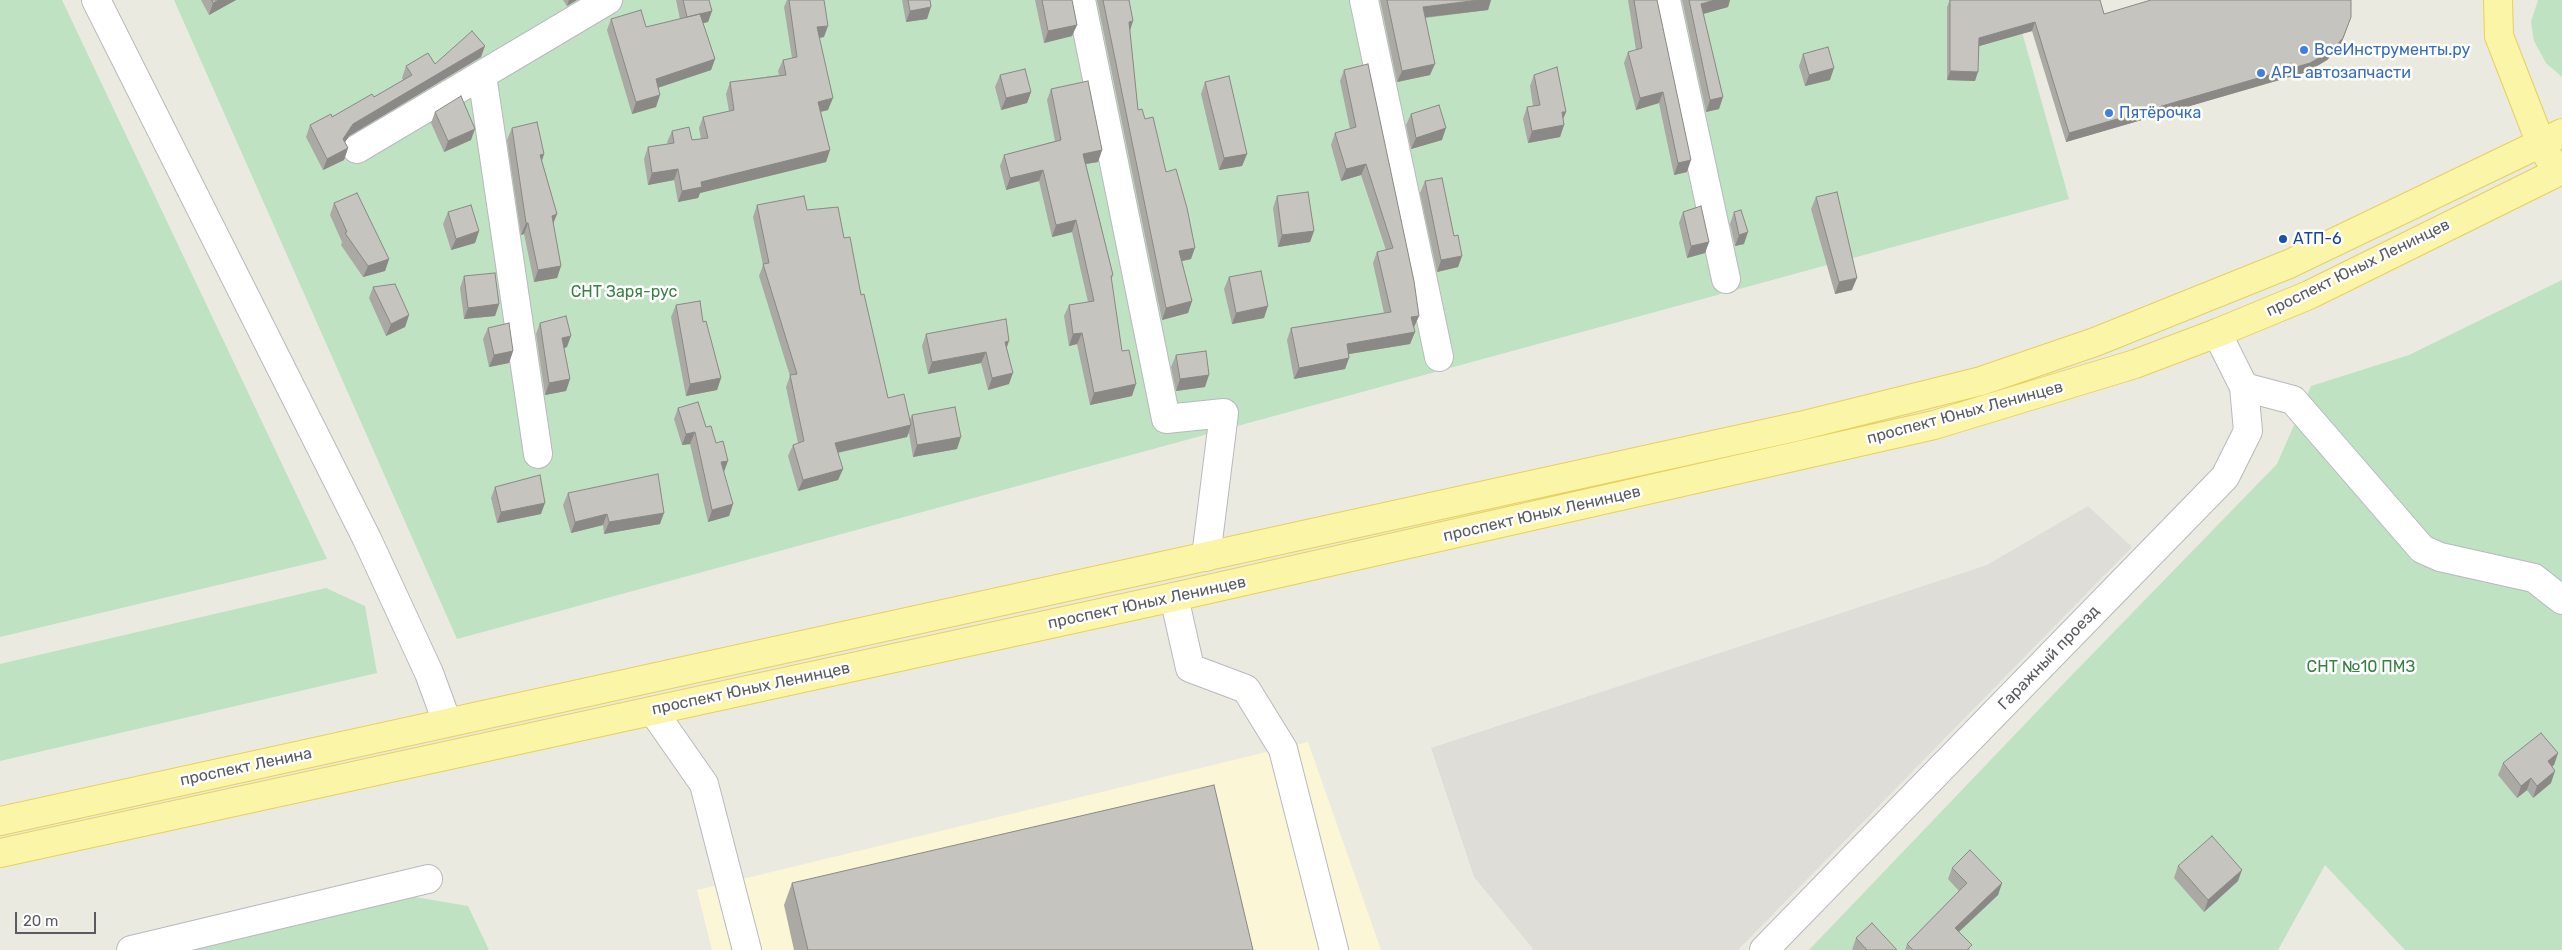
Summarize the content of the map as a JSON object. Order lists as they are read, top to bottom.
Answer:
{
  "streets": {
    "main road": ["проспект Юных Ленинцев", "проспект Ленина"],
    "street": ["Гаражный проезд"]
  },
  "crossings": [
    ["проспект Юных Ленинцев", "Гаражный проезд"],
    ["проспект Юных Ленинцев", "проспект Ленина"]
  ],
  "parks": ["СНТ Заря-рус", "СНТ №10 ПМЗ"],
  "places": [
    "ВсеИнструменты.ру",
    "APL автозапчасти",
    "Пятёрочка",
    "АТП-6"
  ],
  "scale_bar": "20 m"
}
